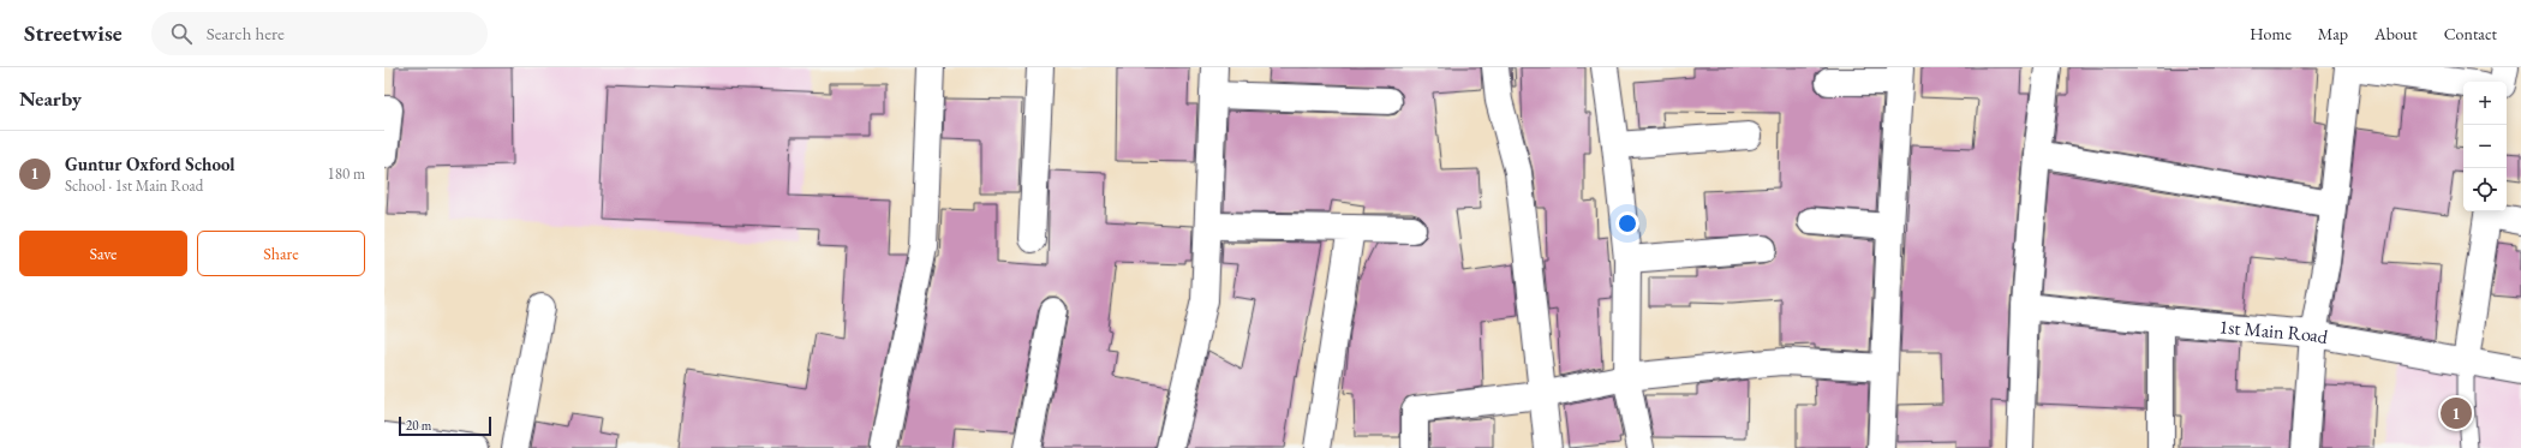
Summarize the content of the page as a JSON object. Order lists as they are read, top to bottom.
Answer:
{
  "streets": {
    "street": ["1st Main Road"]
  },
  "scale_bar": "20 m",
  "page": {
    "header": "Streetwise",
    "search": "Search here",
    "nav": [
      "Home",
      "Map",
      "About",
      "Contact"
    ],
    "heading": "Nearby",
    "map_buttons": ["+", "−"],
    "list": [
      {
        "mark": "1",
        "name": "Guntur Oxford School",
        "note": "School · 1st Main Road",
        "value": "180 m"
      }
    ],
    "buttons": ["Save", "Share"],
    "pins": "1",
    "scale": "20 m"
  }
}
